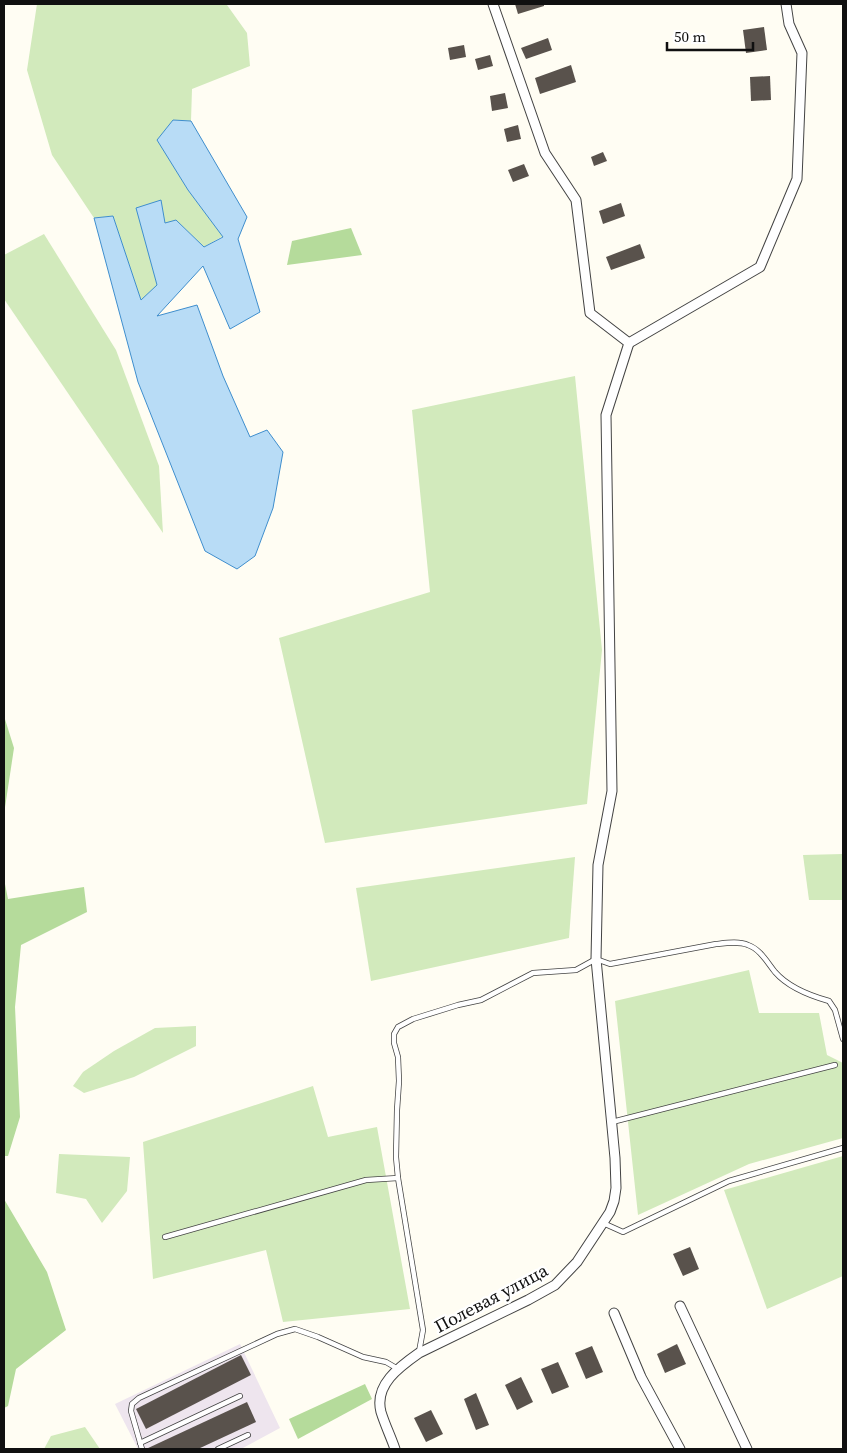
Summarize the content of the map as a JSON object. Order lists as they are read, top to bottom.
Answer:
{
  "streets": {
    "street": ["Полевая улица"]
  },
  "scale_bar": "50 m"
}
